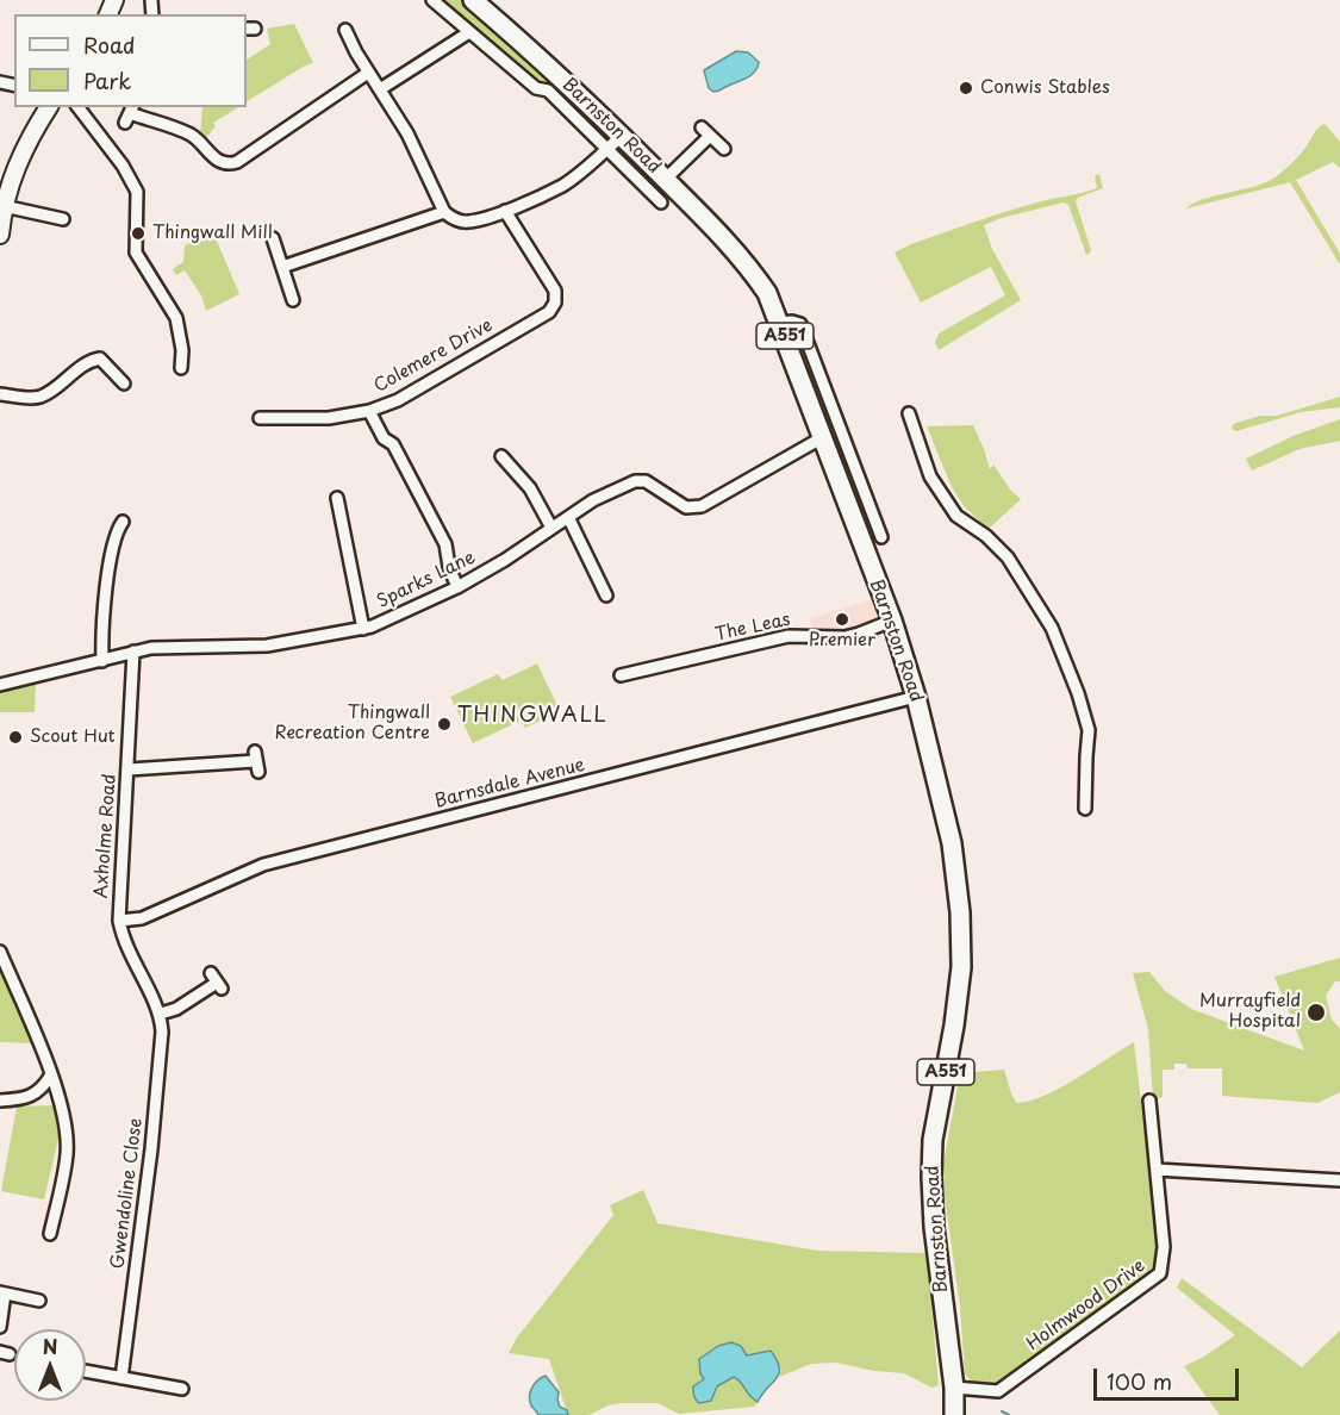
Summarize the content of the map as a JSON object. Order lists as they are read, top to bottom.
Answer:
{
  "streets": {
    "main road": ["Barnston Road", "A551"],
    "street": [
      "Colemere Drive",
      "Sparks Lane",
      "The Leas",
      "Barnsdale Avenue",
      "Axholme Road",
      "Gwendoline Close",
      "Holmwood Drive"
    ]
  },
  "crossings": [
    ["Barnston Road", "Sparks Lane"],
    ["Barnston Road", "The Leas"],
    ["Barnston Road", "Barnsdale Avenue"],
    ["Barnston Road", "Holmwood Drive"],
    ["Colemere Drive", "Sparks Lane"],
    ["Sparks Lane", "Axholme Road"],
    ["Barnsdale Avenue", "Axholme Road"],
    ["Axholme Road", "Gwendoline Close"]
  ],
  "districts": ["THINGWALL"],
  "places": [
    "Conwis Stables",
    "Thingwall Mill",
    "Premier",
    "Thingwall Recreation Centre",
    "Scout Hut",
    "Murrayfield Hospital"
  ],
  "legend": ["Road", "Park"],
  "scale_bar": "100 m",
  "north": "top"
}
